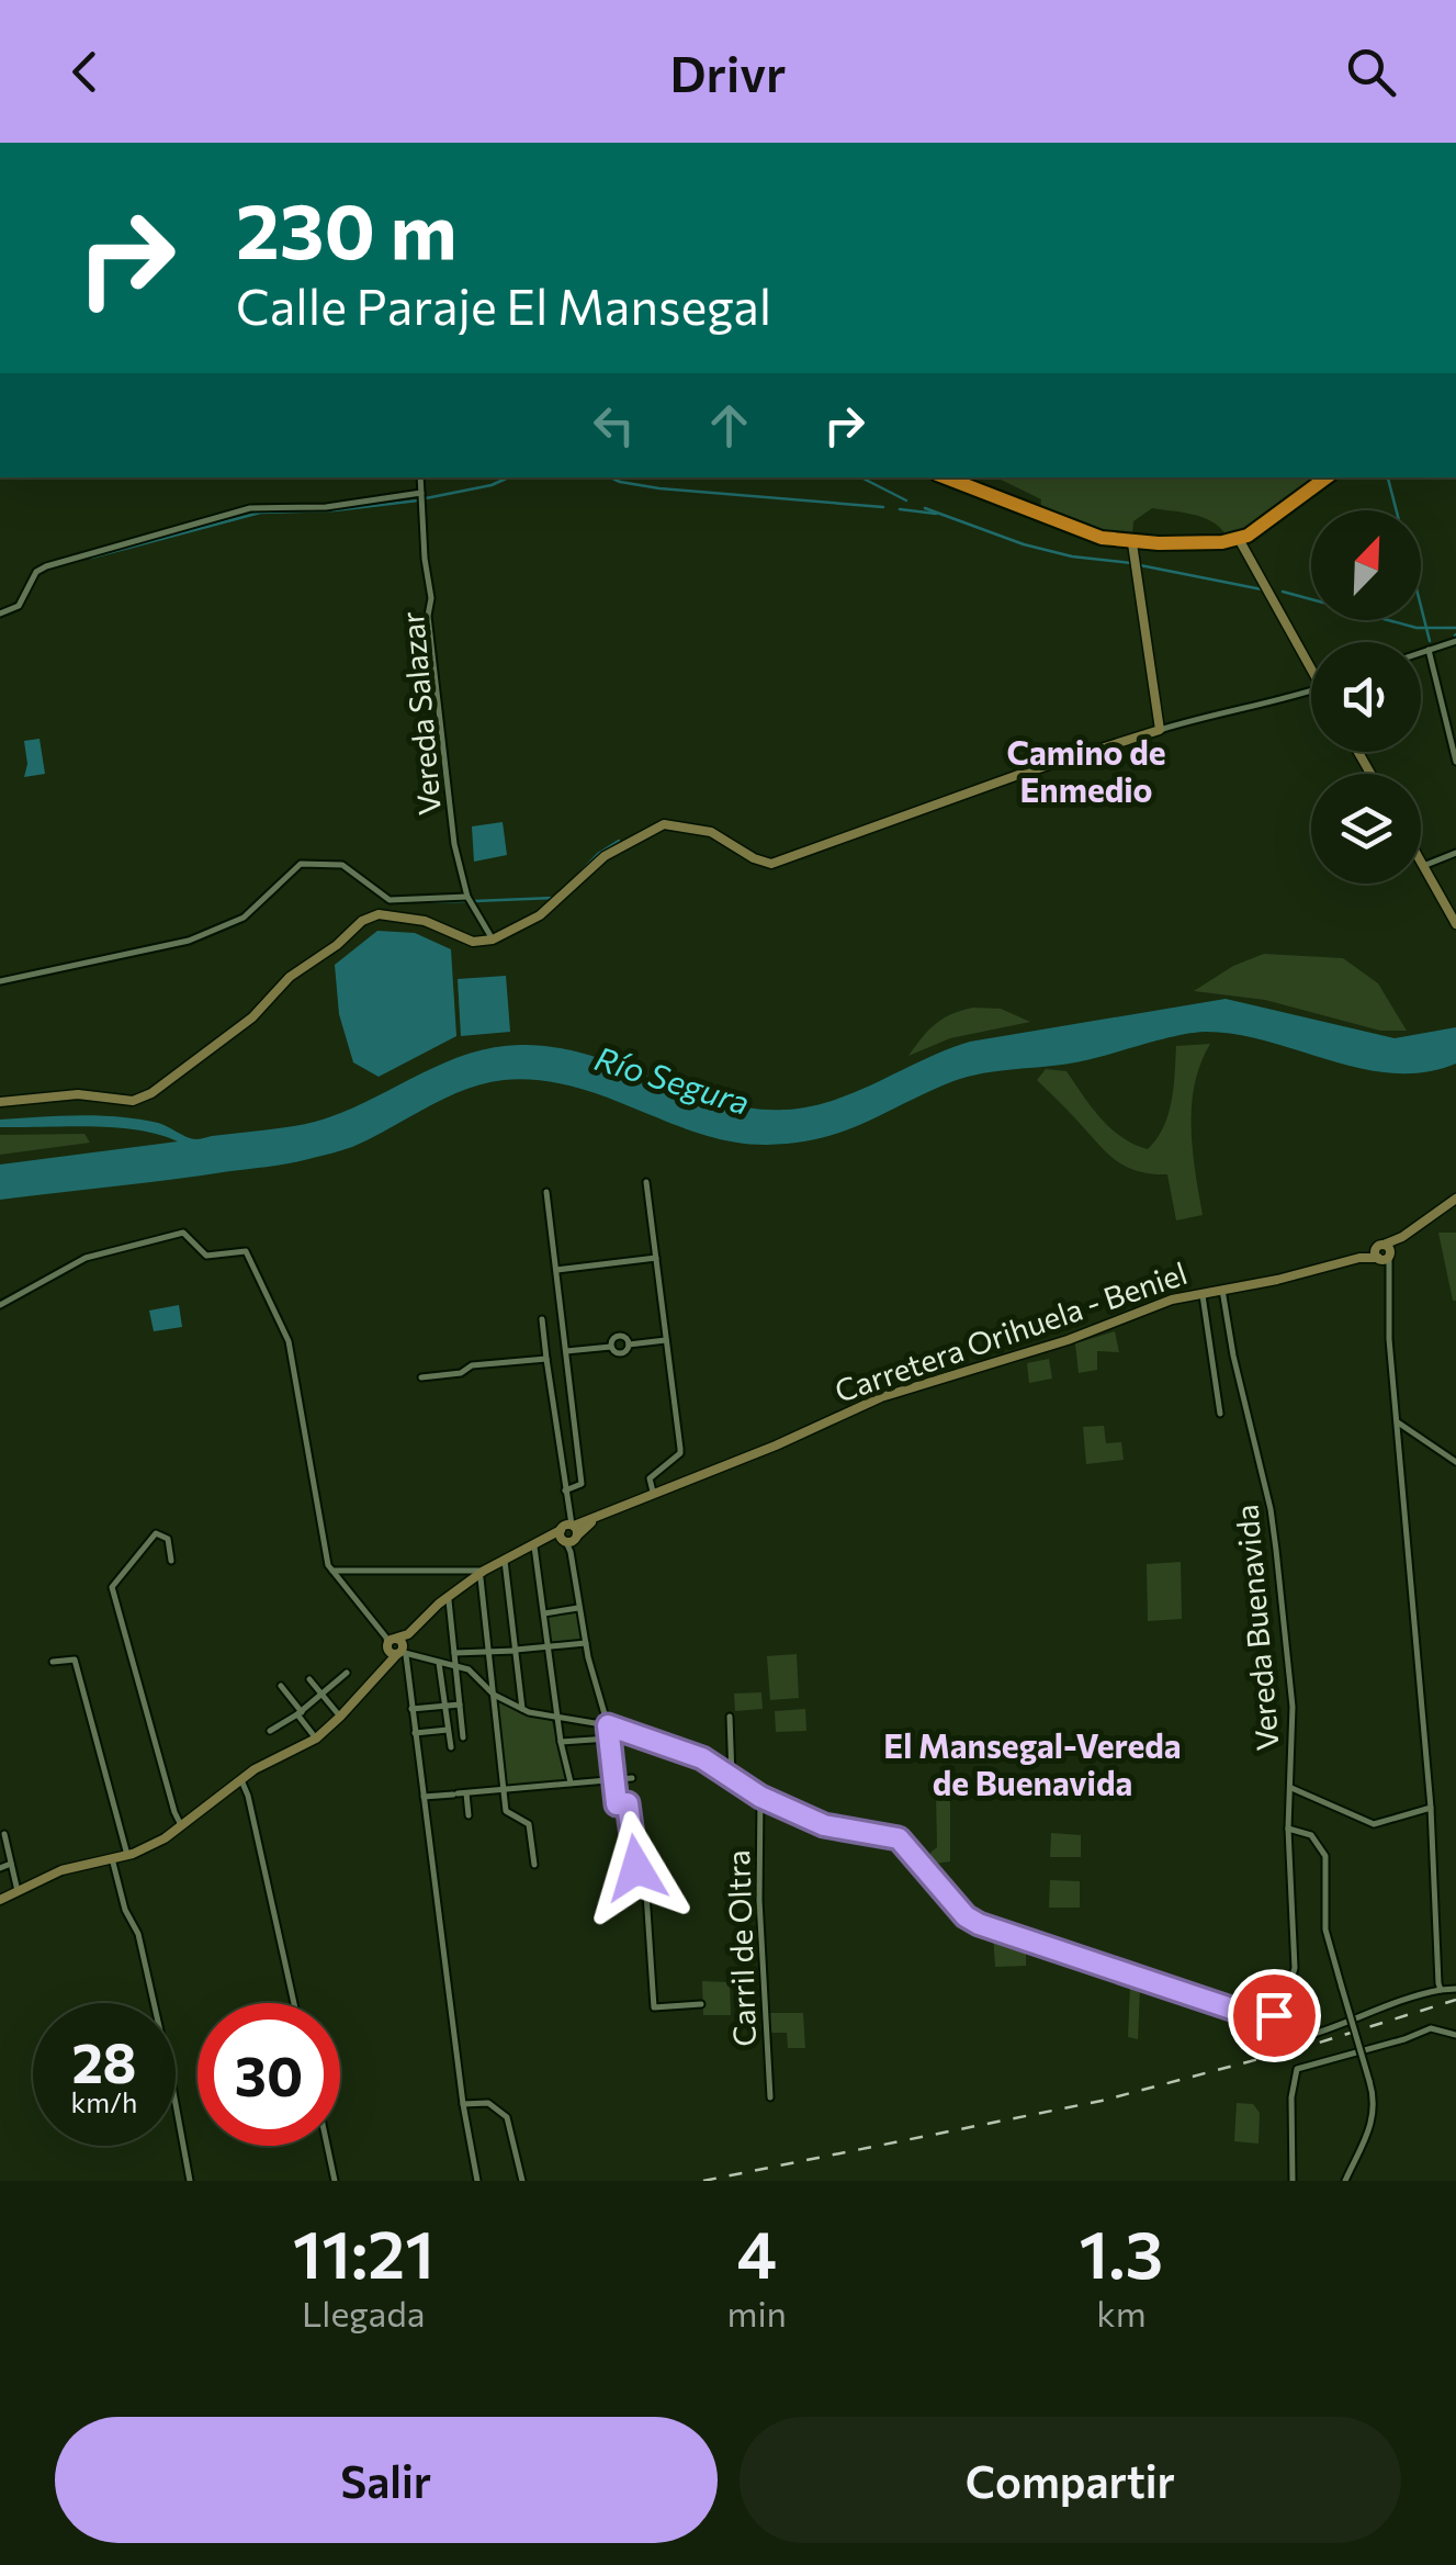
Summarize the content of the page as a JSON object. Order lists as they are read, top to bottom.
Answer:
{
  "streets": {
    "main road": ["Carretera Orihuela - Beniel"],
    "street": ["Vereda Salazar", "Vereda Buenavida", "Carril de Oltra"]
  },
  "crossings": [
    ["Carretera Orihuela - Beniel", "Vereda Buenavida"]
  ],
  "districts": ["Camino de Enmedio", "El Mansegal-Vereda de Buenavida"],
  "water": ["Río Segura"],
  "north": "top right",
  "page": {
    "header": "Drivr",
    "turn": ["230 m", "Calle Paraje El Mansegal"],
    "speed": "28 km/h",
    "limit": "30",
    "eta": [
      "11:21",
      "Llegada",
      "4",
      "min",
      "1.3",
      "km"
    ],
    "buttons": ["Salir", "Compartir"]
  }
}
